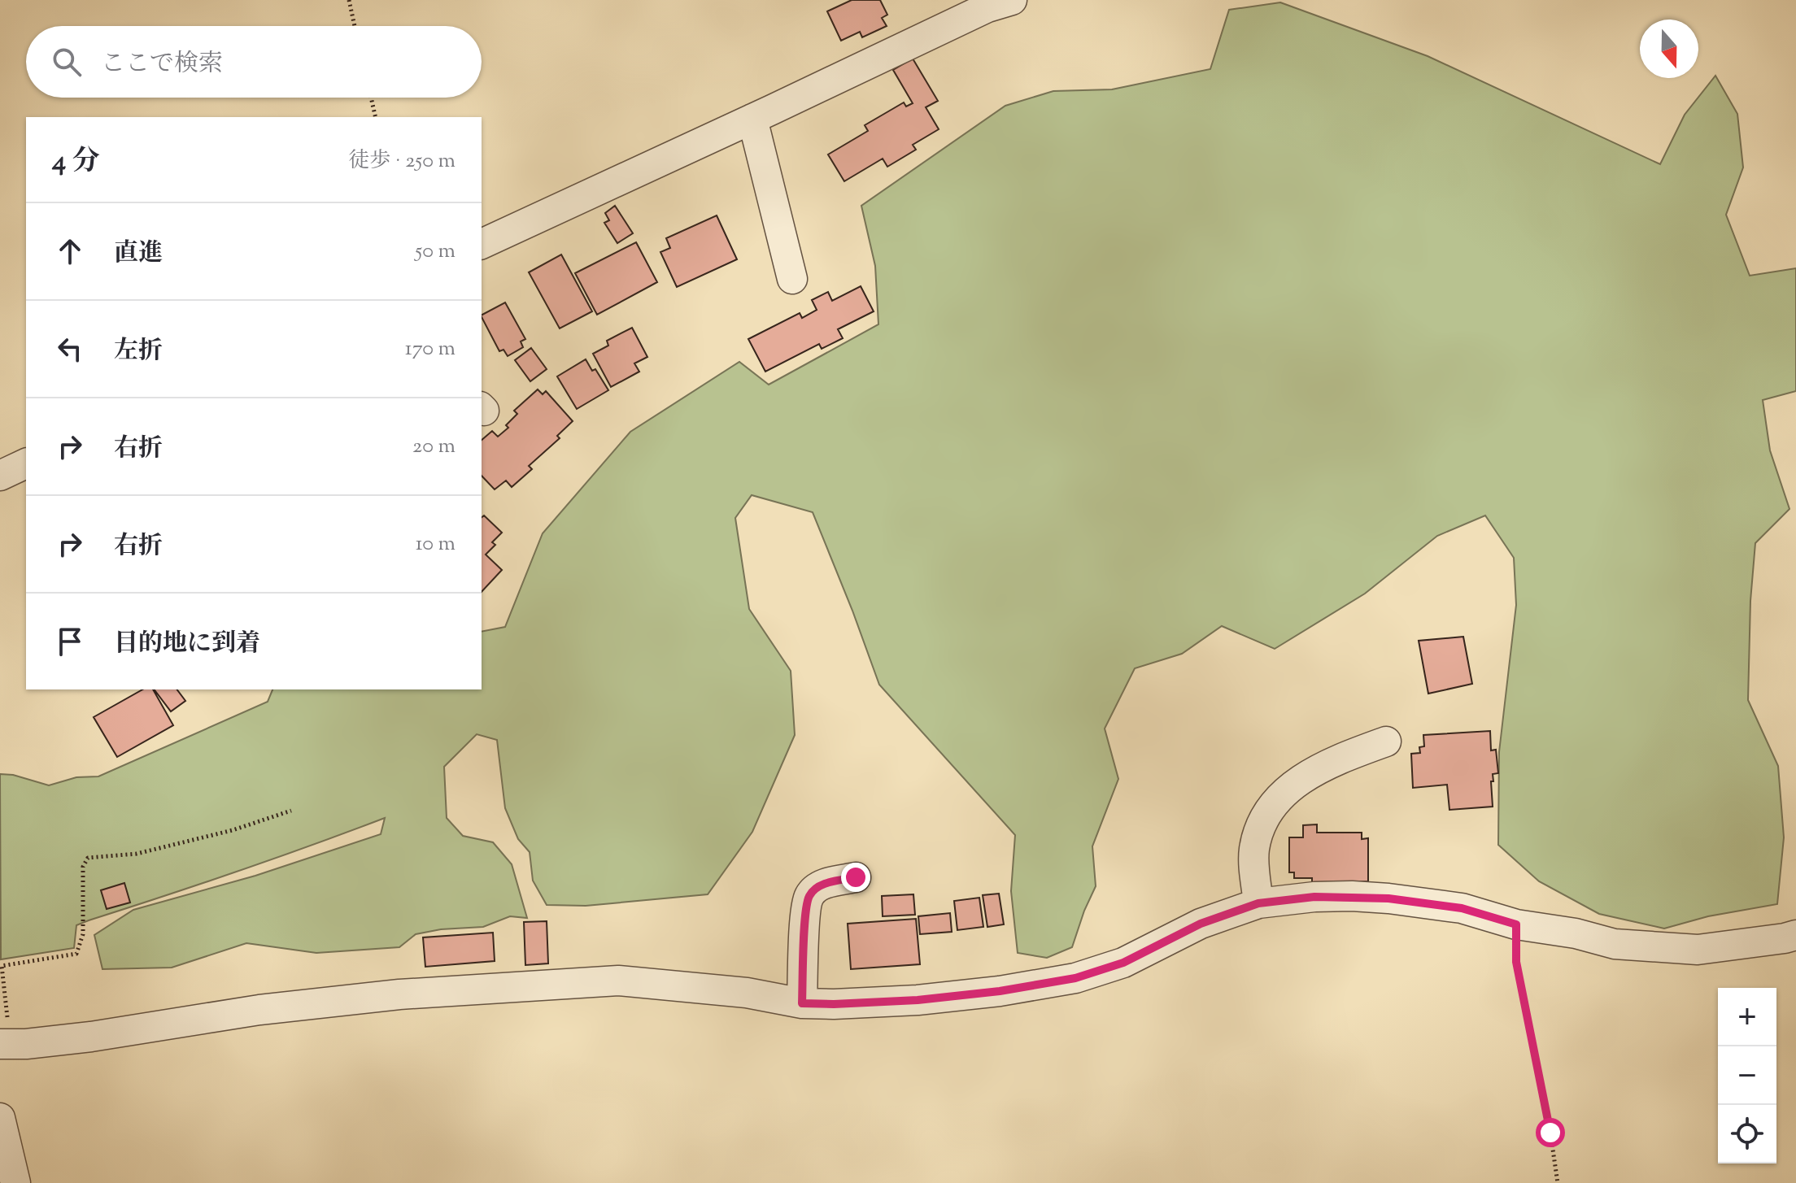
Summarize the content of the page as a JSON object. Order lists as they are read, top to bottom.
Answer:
{
  "north": "bottom",
  "page": {
    "search": "ここで検索",
    "heading": ["4 分", "徒歩 · 250 m"],
    "list": [
      ["直進", "50 m"],
      ["左折", "170 m"],
      ["右折", "20 m"],
      ["右折", "10 m"],
      "目的地に到着"
    ],
    "map_buttons": ["+", "−"]
  }
}
